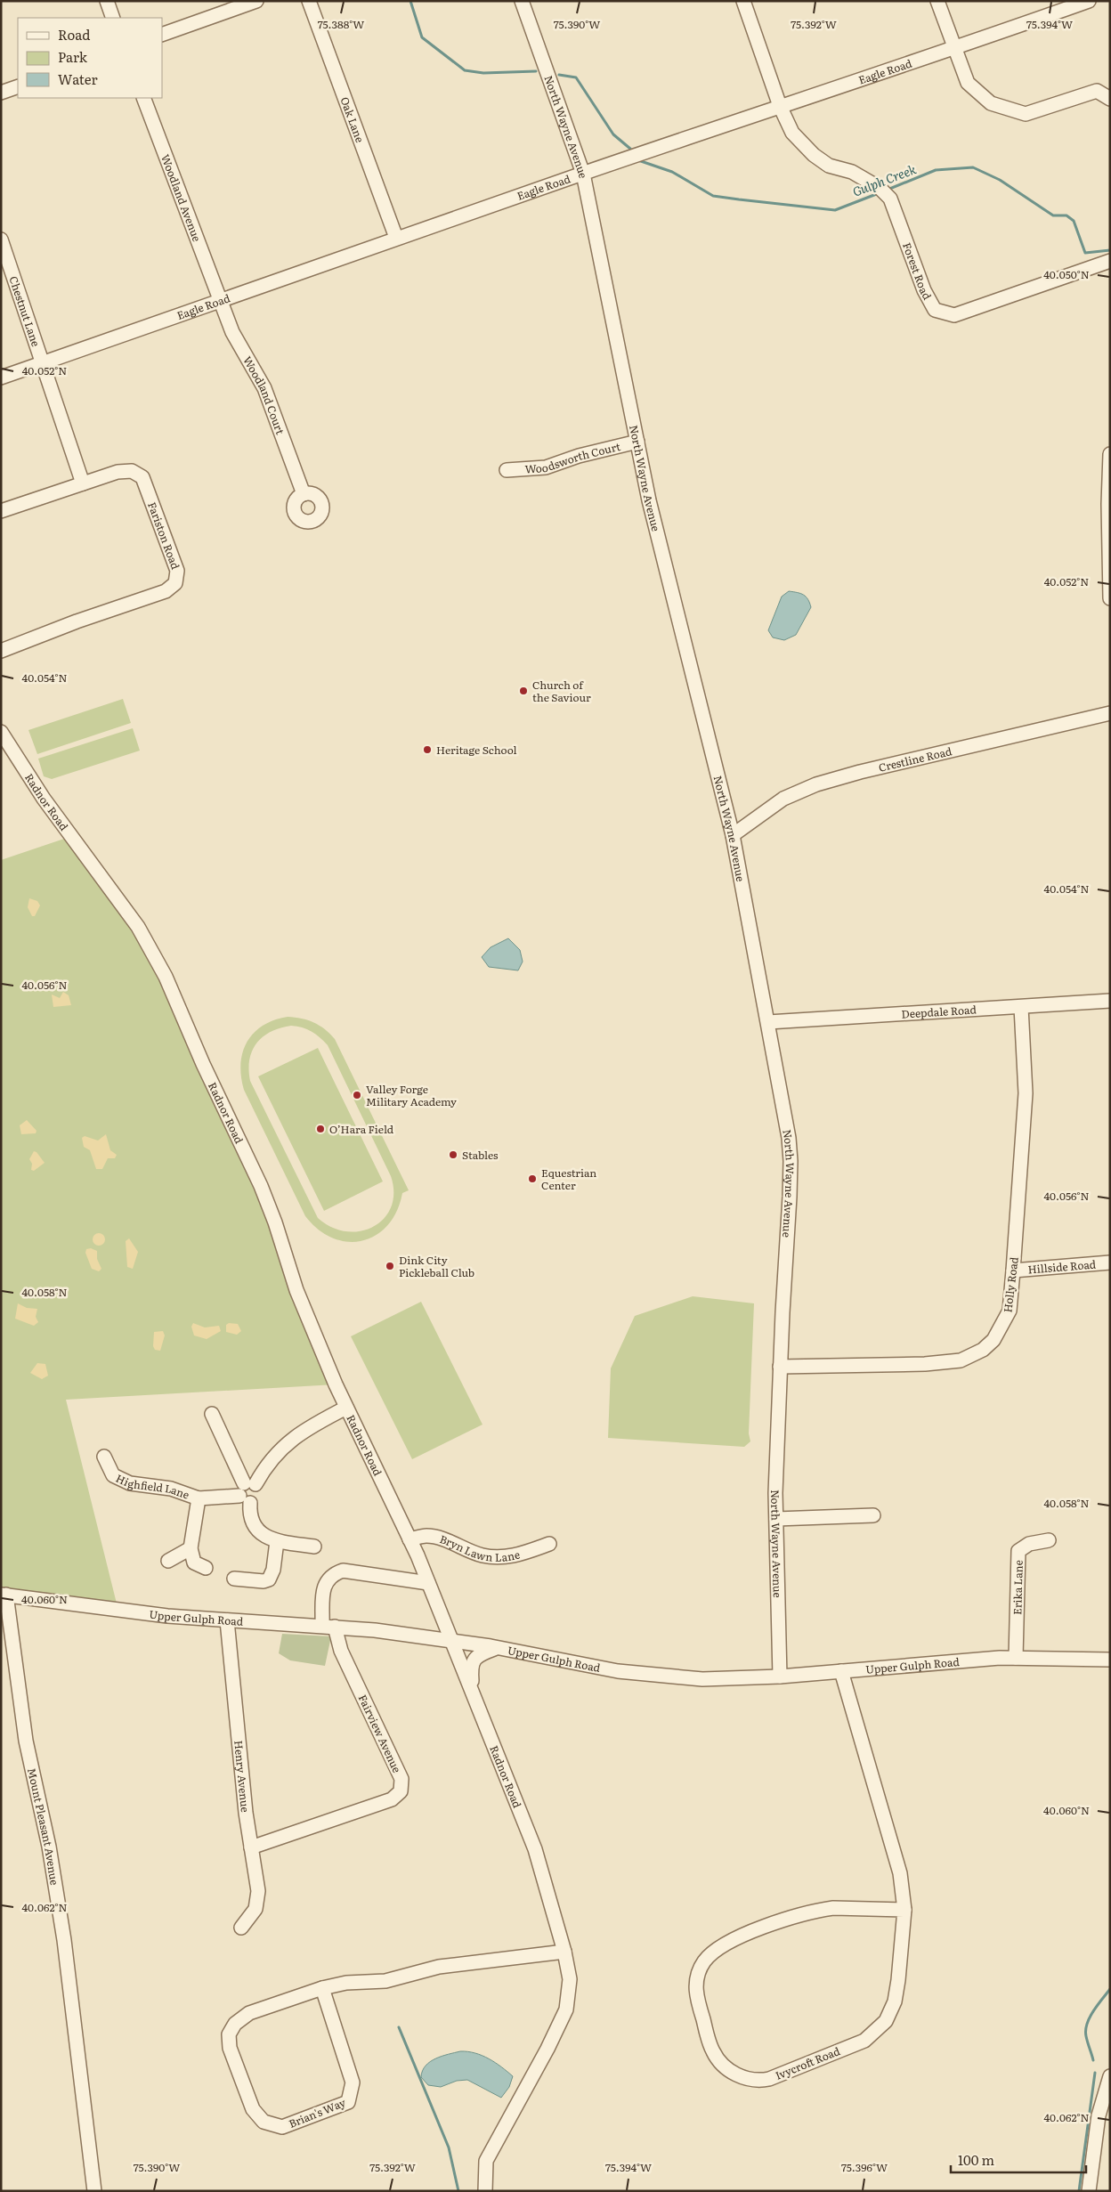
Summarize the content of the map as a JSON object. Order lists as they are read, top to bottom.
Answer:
{
  "streets": {
    "street": [
      "Eagle Road",
      "Oak Lane",
      "North Wayne Avenue",
      "Woodland Avenue",
      "Forest Road",
      "Chestnut Lane",
      "Woodland Court",
      "Woodsworth Court",
      "Fariston Road",
      "Crestline Road",
      "Radnor Road",
      "Deepdale Road",
      "Hillside Road",
      "Holly Road",
      "Highfield Lane",
      "Bryn Lawn Lane",
      "Erika Lane",
      "Upper Gulph Road",
      "Fairview Avenue",
      "Henry Avenue",
      "Mount Pleasant Avenue",
      "Ivycroft Road",
      "Brian's Way"
    ]
  },
  "crossings": [
    ["Eagle Road", "Oak Lane"],
    ["Eagle Road", "North Wayne Avenue"],
    ["Eagle Road", "Woodland Avenue"],
    ["Eagle Road", "Forest Road"],
    ["Eagle Road", "Chestnut Lane"],
    ["Eagle Road", "Woodland Court"],
    ["North Wayne Avenue", "Woodsworth Court"],
    ["North Wayne Avenue", "Crestline Road"],
    ["North Wayne Avenue", "Deepdale Road"],
    ["North Wayne Avenue", "Holly Road"],
    ["North Wayne Avenue", "Upper Gulph Road"],
    ["Woodland Avenue", "Woodland Court"],
    ["Chestnut Lane", "Fariston Road"],
    ["Radnor Road", "Bryn Lawn Lane"],
    ["Radnor Road", "Upper Gulph Road"],
    ["Radnor Road", "Fairview Avenue"],
    ["Radnor Road", "Brian's Way"],
    ["Deepdale Road", "Holly Road"],
    ["Hillside Road", "Holly Road"],
    ["Erika Lane", "Upper Gulph Road"],
    ["Upper Gulph Road", "Fairview Avenue"],
    ["Upper Gulph Road", "Henry Avenue"],
    ["Upper Gulph Road", "Mount Pleasant Avenue"],
    ["Upper Gulph Road", "Ivycroft Road"],
    ["Fairview Avenue", "Henry Avenue"]
  ],
  "water": ["Gulph Creek"],
  "places": [
    "Church of the Saviour",
    "Heritage School",
    "Valley Forge Military Academy",
    "O’Hara Field",
    "Stables",
    "Equestrian Center",
    "Dink City Pickleball Club"
  ],
  "legend": ["Road", "Park", "Water"],
  "scale_bar": "100 m",
  "coordinates": [
    "75.388°W",
    "75.390°W",
    "75.392°W",
    "75.394°W",
    "40.050°N",
    "40.052°N",
    "40.054°N",
    "40.056°N",
    "40.058°N",
    "40.060°N",
    "40.062°N",
    "75.396°W"
  ]
}
